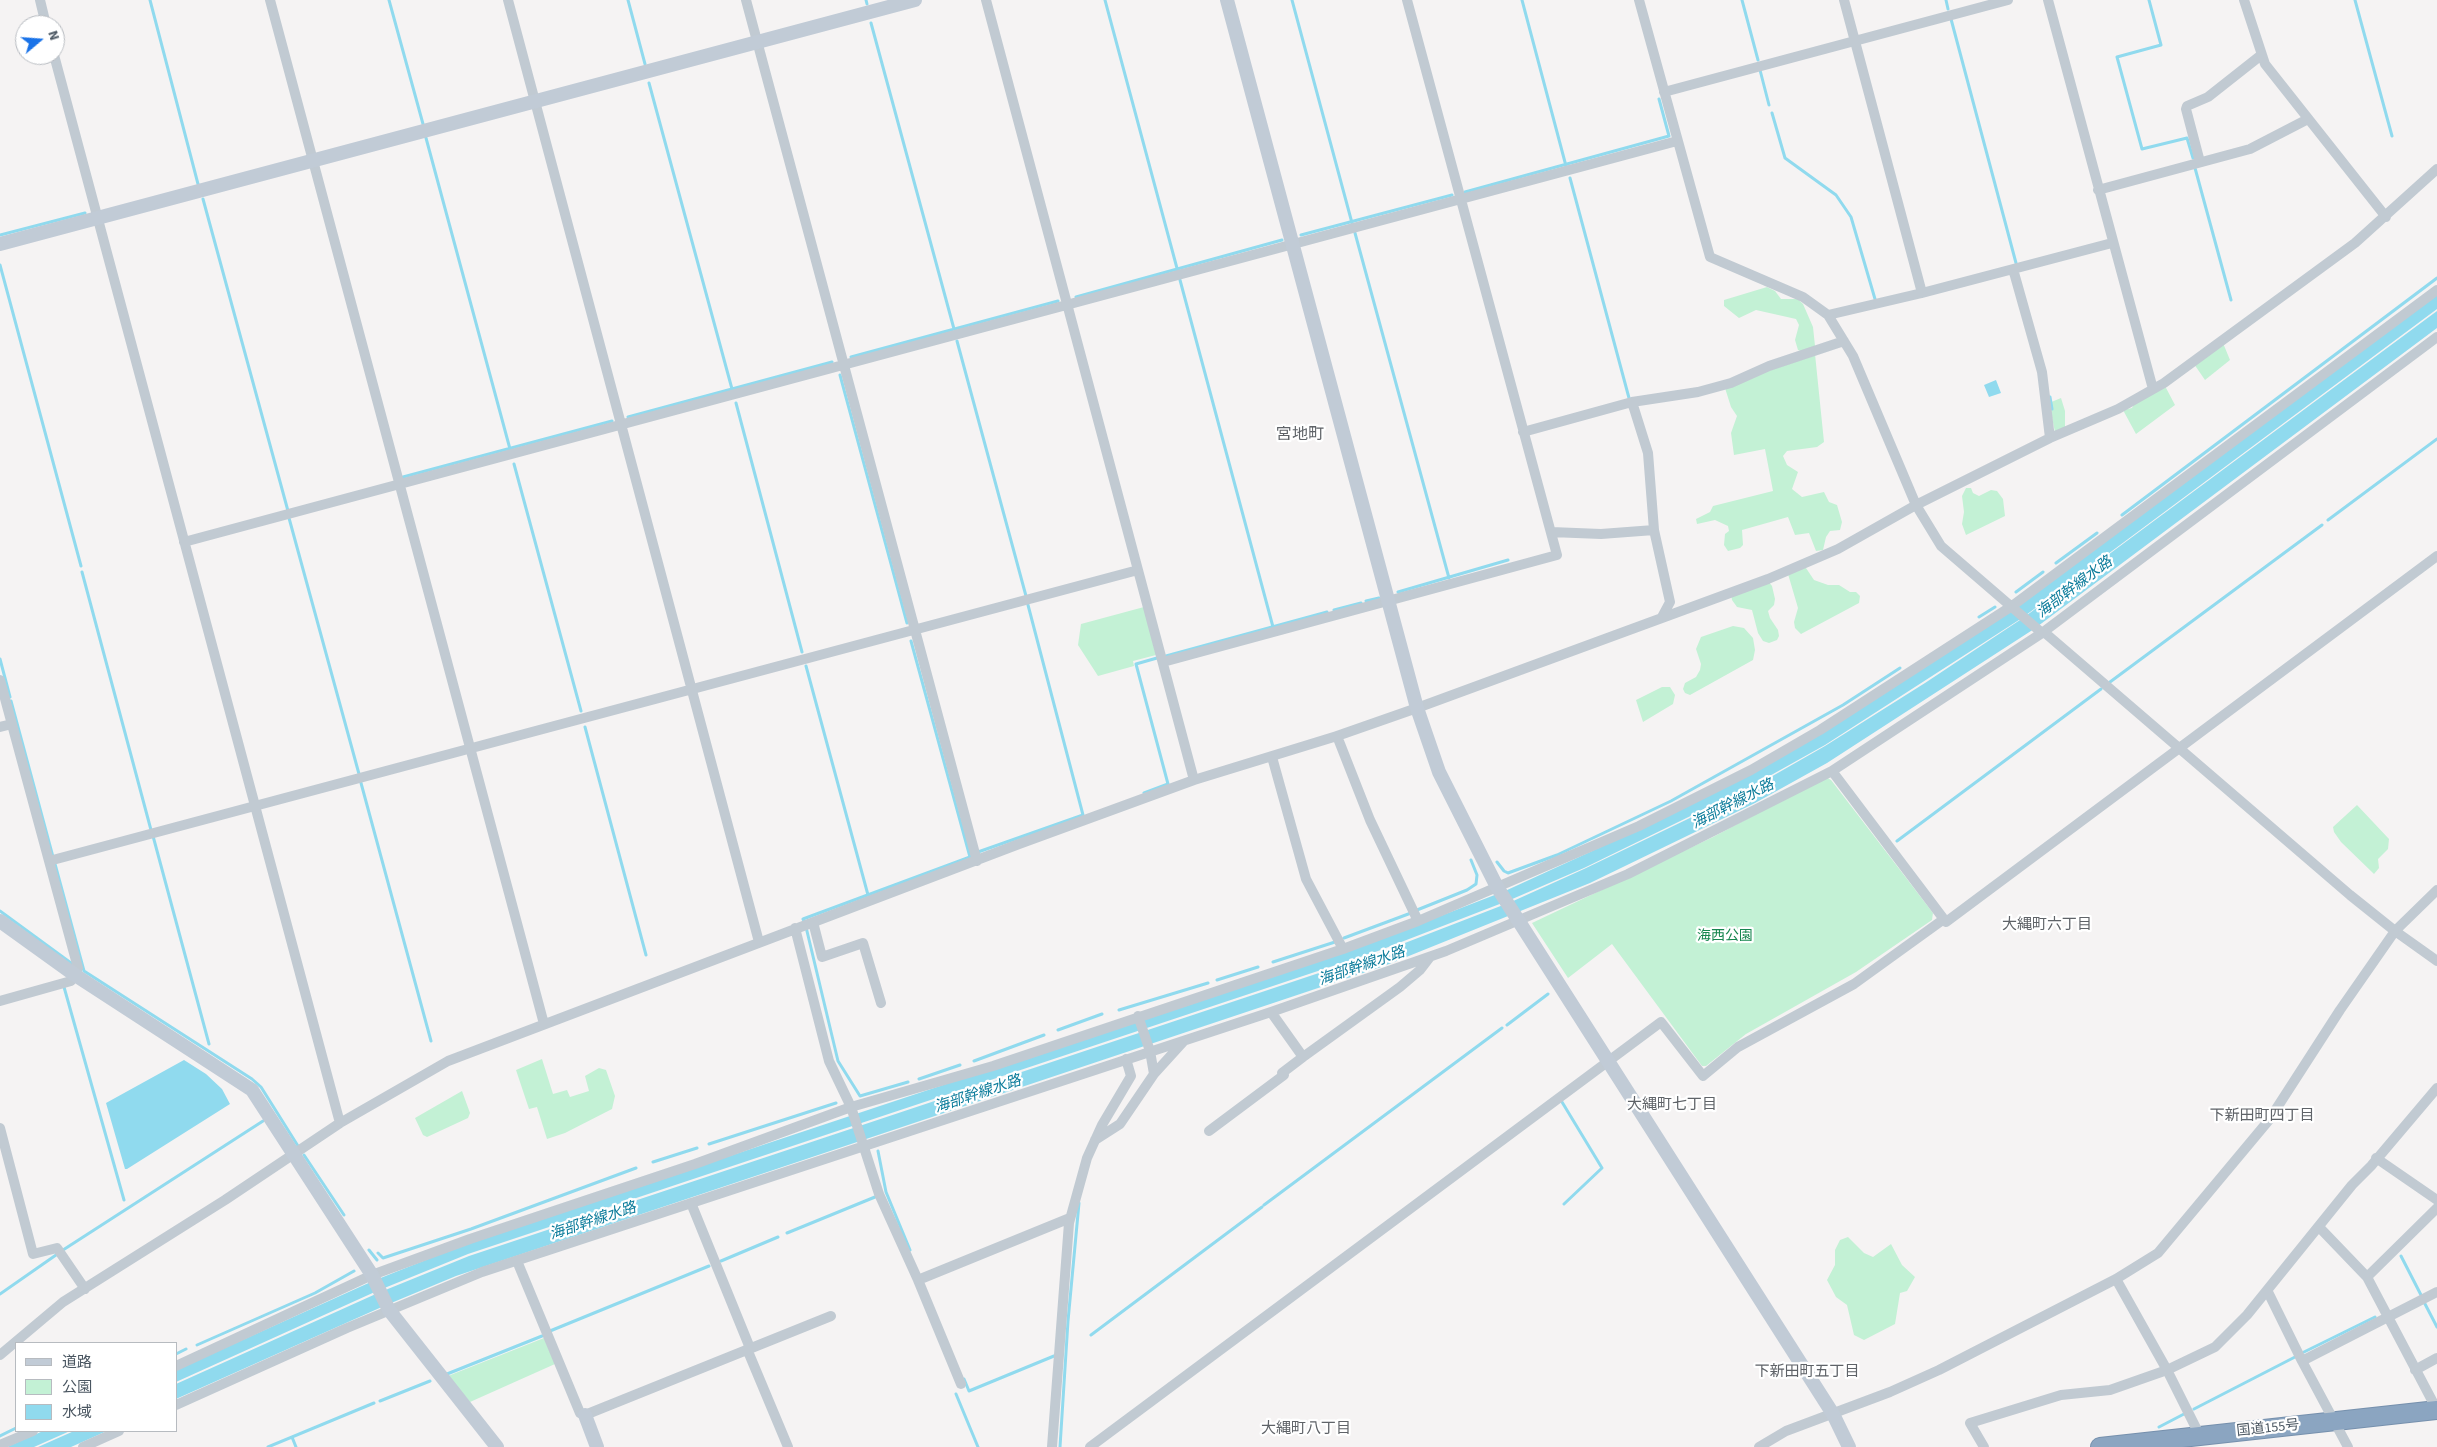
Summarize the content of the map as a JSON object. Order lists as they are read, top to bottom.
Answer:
{
  "streets": {
    "highway": ["国道155号"]
  },
  "districts": [
    "宮地町",
    "大縄町六丁目",
    "大縄町七丁目",
    "下新田町四丁目",
    "下新田町五丁目",
    "大縄町八丁目"
  ],
  "water": ["海部幹線水路"],
  "parks": ["海西公園"],
  "legend": ["道路", "公園", "水域"],
  "north": "right"
}
